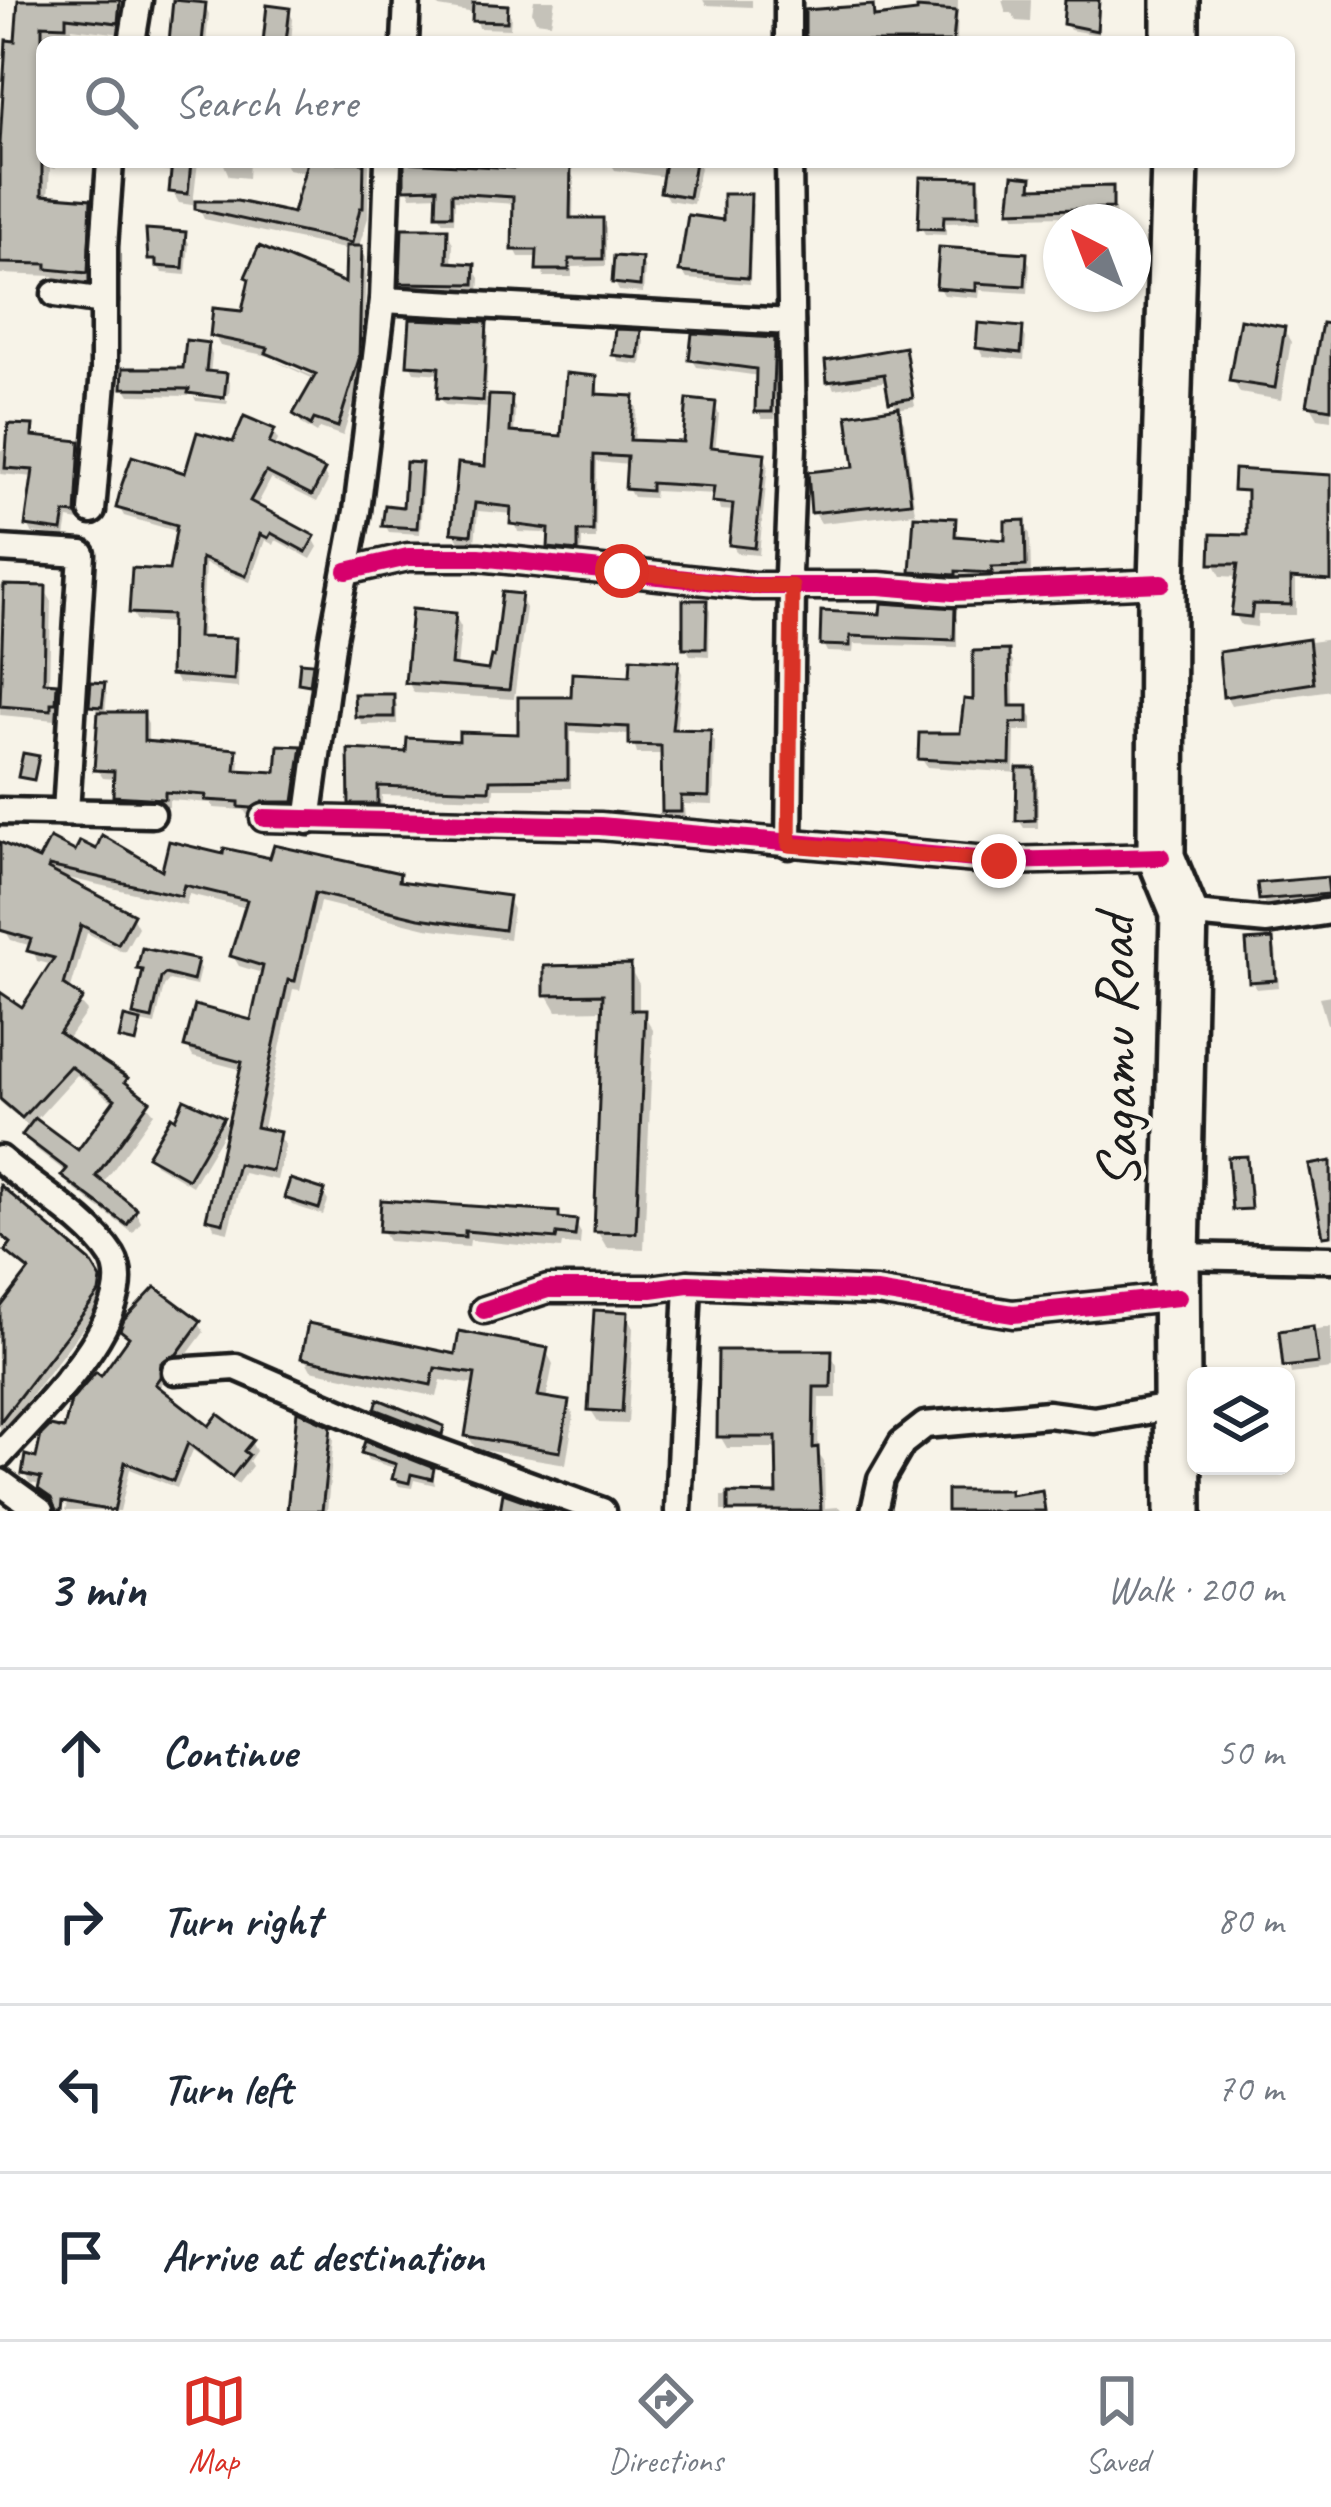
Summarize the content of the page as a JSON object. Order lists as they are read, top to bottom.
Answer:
{
  "streets": {
    "highway": ["Sagamu Road"]
  },
  "north": "top left",
  "page": {
    "search": "Search here",
    "heading": ["3 min", "Walk · 200 m"],
    "list": [
      ["Continue", "50 m"],
      ["Turn right", "80 m"],
      ["Turn left", "70 m"],
      "Arrive at destination"
    ],
    "nav": ["Map", "Directions", "Saved"]
  }
}
